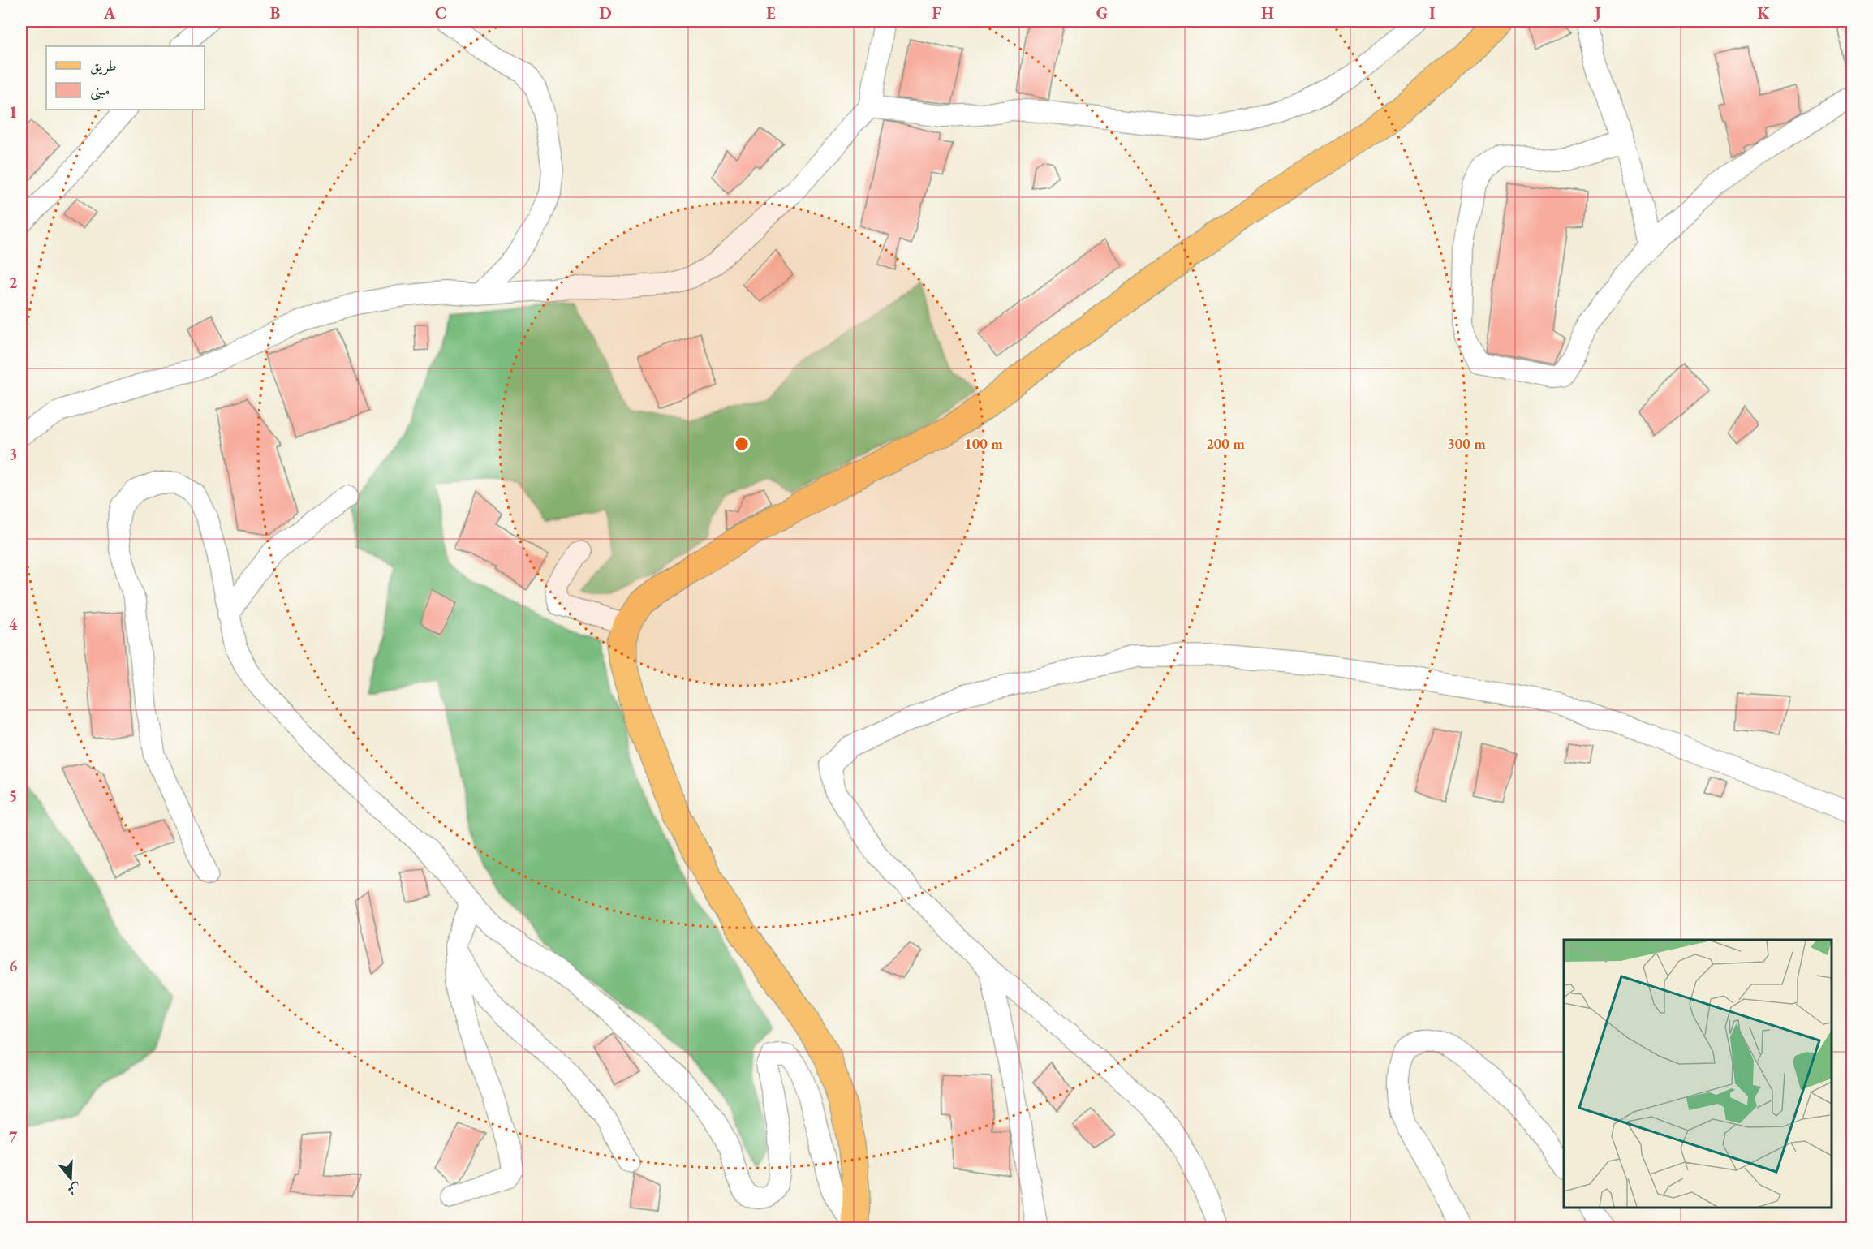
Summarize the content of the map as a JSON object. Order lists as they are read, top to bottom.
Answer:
{
  "legend": ["طريق", "مبنى"],
  "north": "bottom",
  "grid": {
    "columns": [
      "A",
      "B",
      "C",
      "D",
      "E",
      "F",
      "G",
      "H",
      "I",
      "J",
      "K"
    ],
    "rows": [
      "1",
      "2",
      "3",
      "4",
      "5",
      "6",
      "7"
    ]
  },
  "rings": ["100 m", "200 m", "300 m"]
}
